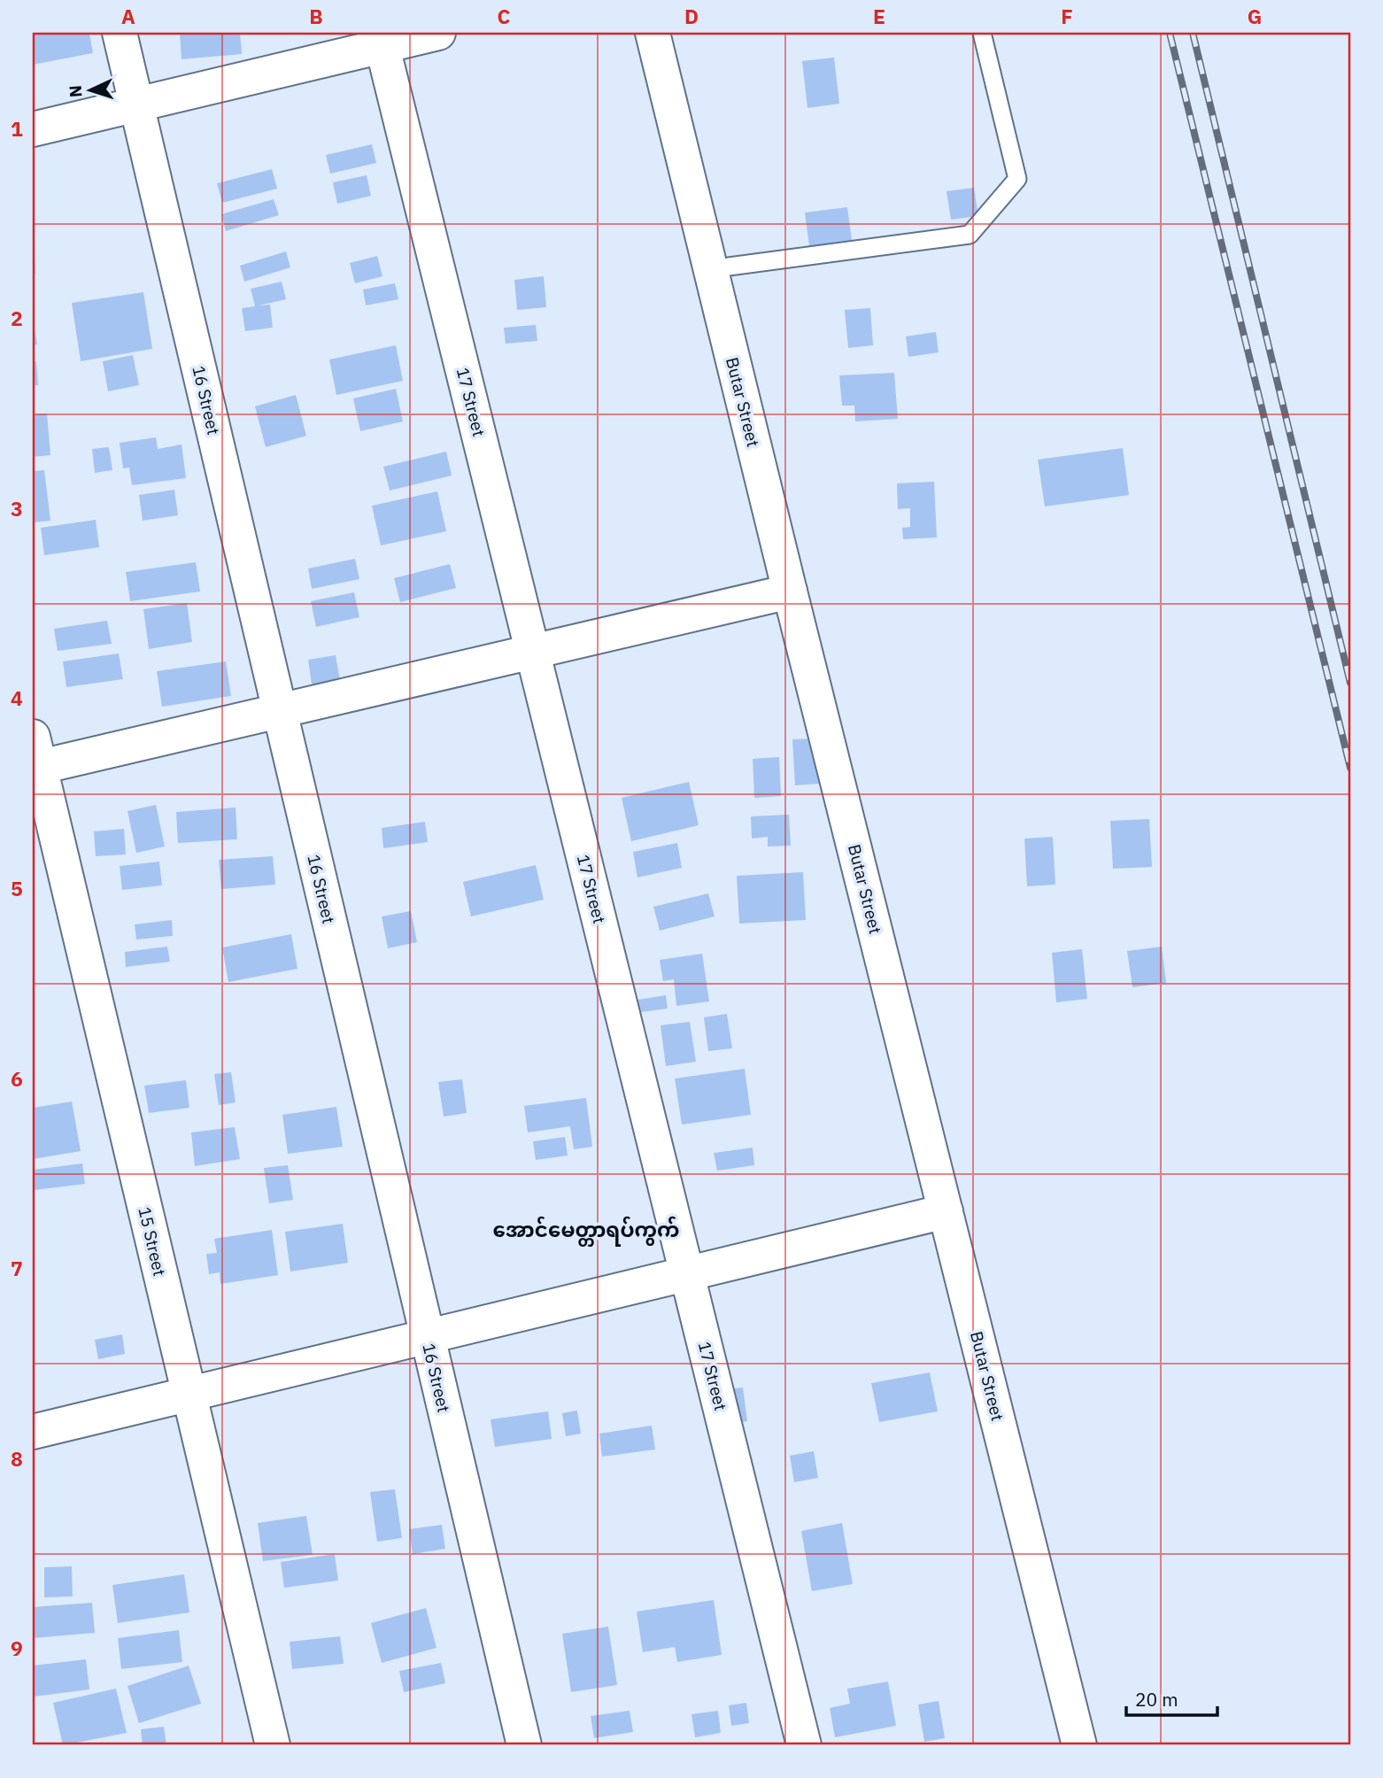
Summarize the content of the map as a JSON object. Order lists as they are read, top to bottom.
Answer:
{
  "streets": {
    "street": [
      "16 Street",
      "17 Street",
      "Butar Street",
      "15 Street"
    ]
  },
  "districts": ["အောင်မေတ္တာရပ်ကွက်"],
  "scale_bar": "20 m",
  "north": "left",
  "grid": {
    "columns": [
      "A",
      "B",
      "C",
      "D",
      "E",
      "F",
      "G"
    ],
    "rows": [
      "1",
      "2",
      "3",
      "4",
      "5",
      "6",
      "7",
      "8",
      "9"
    ]
  }
}
